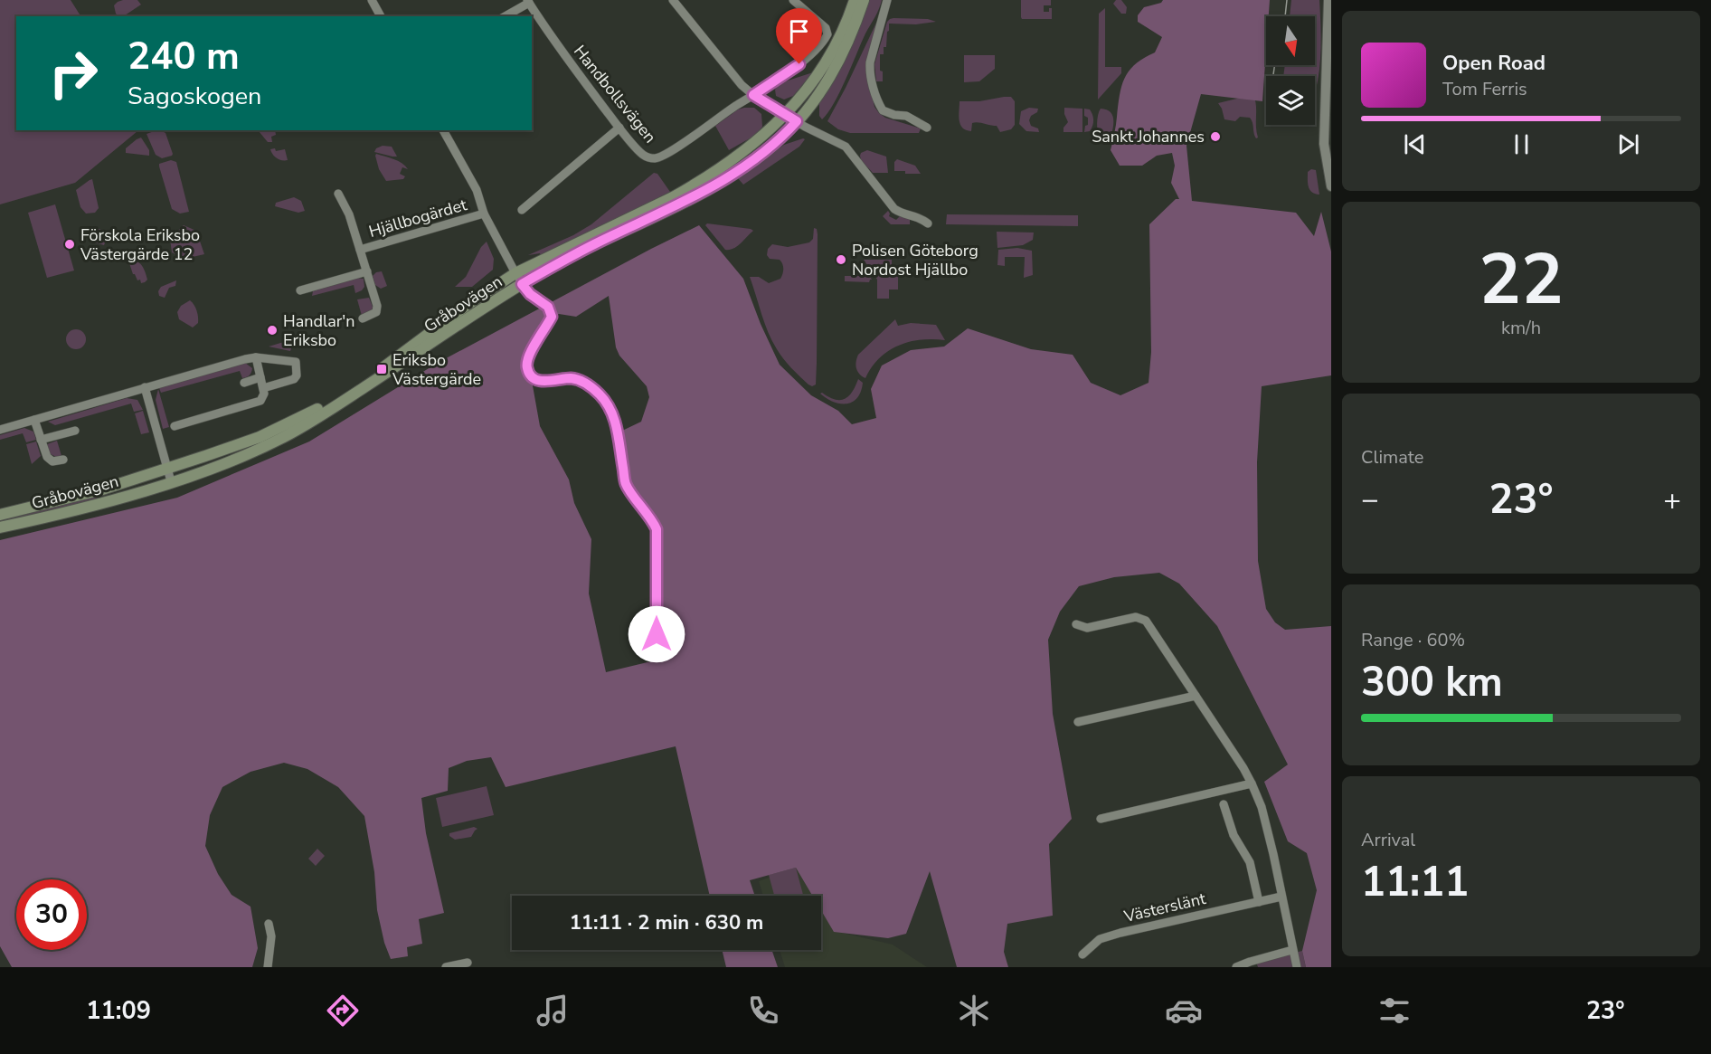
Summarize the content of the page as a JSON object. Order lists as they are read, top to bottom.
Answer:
{
  "streets": {
    "main road": ["Gråbovägen"],
    "street": ["Handbollsvägen", "Hjällbogärdet", "Västerslänt"]
  },
  "crossings": [
    ["Hjällbogärdet", "Gråbovägen"]
  ],
  "places": {
    "other": [
      "Sankt Johannes",
      "Förskola Eriksbo Västergärde 12",
      "Polisen Göteborg Nordost Hjällbo",
      "Handlar'n Eriksbo"
    ],
    "transit": ["Eriksbo Västergärde"]
  },
  "north": "bottom",
  "page": {
    "turn": ["240 m", "Sagoskogen"],
    "song": ["Open Road", "Tom Ferris"],
    "tile": [
      ["22", "km/h"],
      "Climate",
      ["Range · 60%", "300 km"],
      ["Arrival", "11:11"]
    ],
    "heat": ["−", "23°", "+"],
    "limit": "30",
    "trip": "11:11 · 2 min · 630 m",
    "tabs": ["11:09", "23°"]
  }
}
